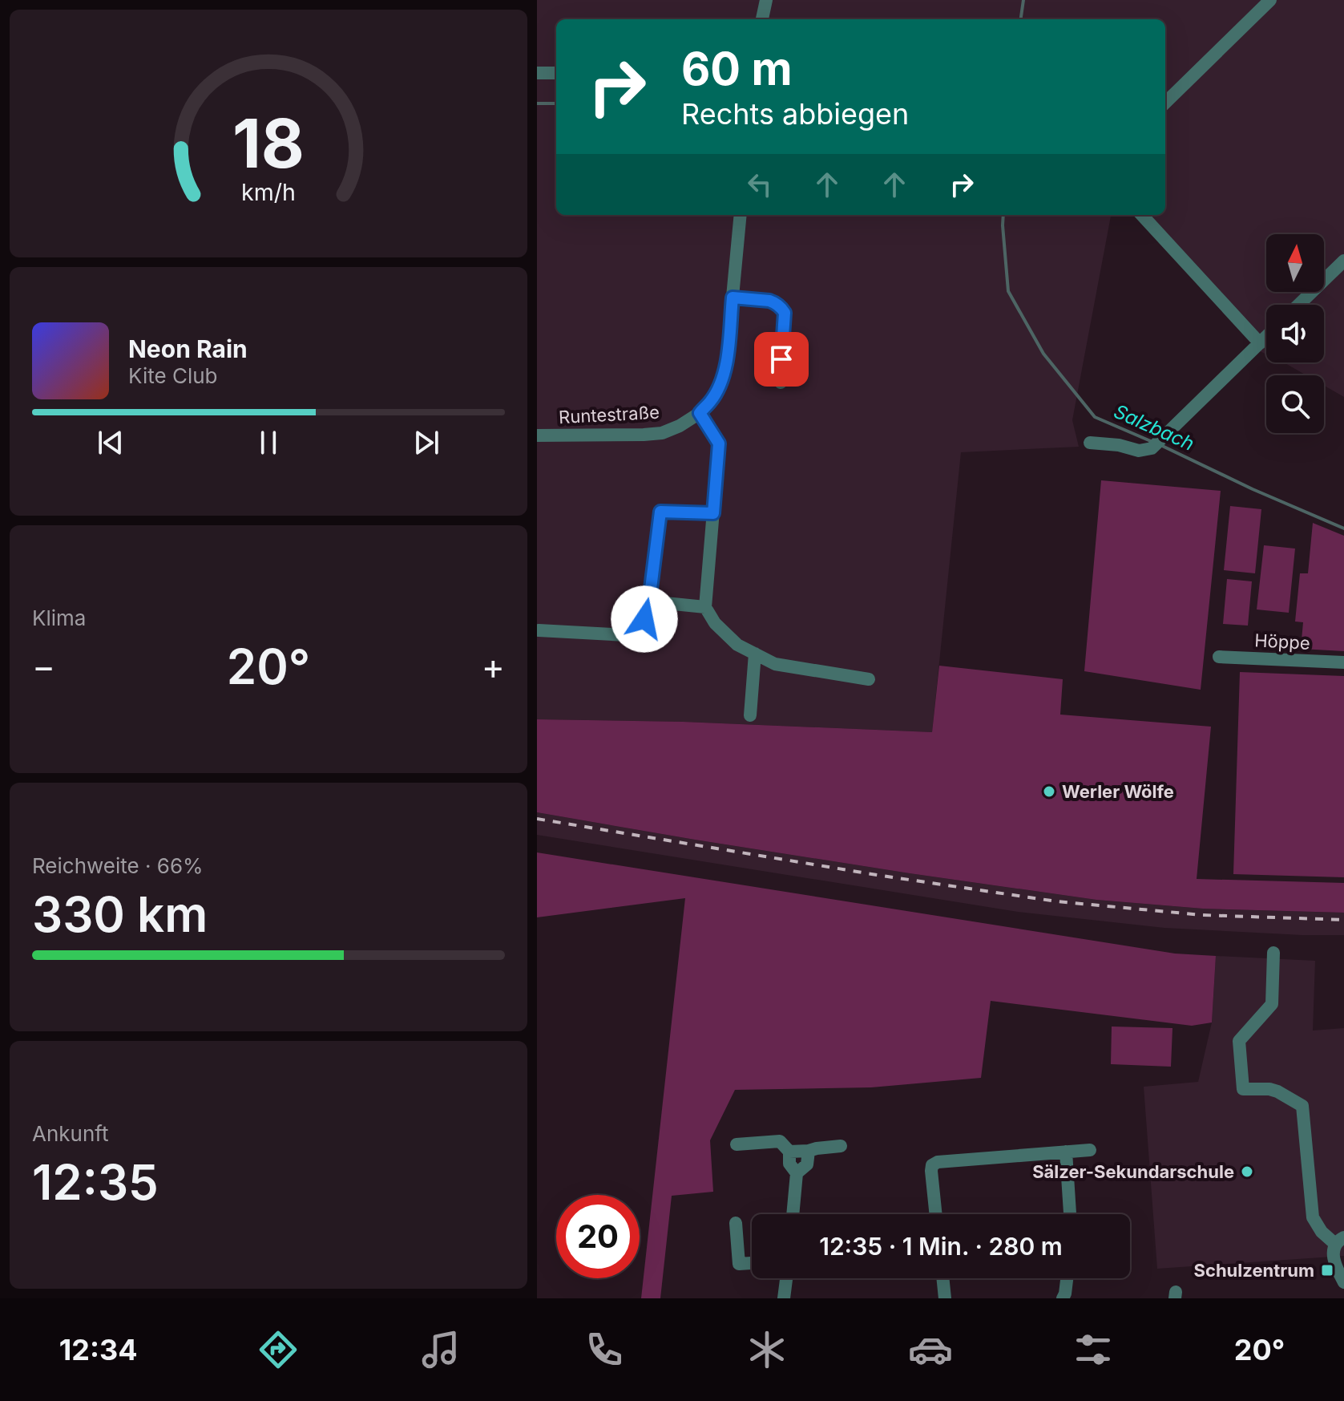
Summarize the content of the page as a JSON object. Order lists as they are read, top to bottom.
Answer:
{
  "streets": {
    "street": ["Runtestraße", "Höppe"]
  },
  "water": ["Salzbach"],
  "places": {
    "other": ["Werler Wölfe", "Sälzer-Sekundarschule"],
    "transit": ["Schulzentrum"]
  },
  "north": "top",
  "page": {
    "turn": ["60 m", "Rechts abbiegen"],
    "song": ["Neon Rain", "Kite Club"],
    "tile": [
      "Klima",
      ["Reichweite · 66%", "330 km"],
      ["Ankunft", "12:35"]
    ],
    "heat": ["−", "20°", "+"],
    "limit": "20",
    "trip": "12:35 · 1 Min. · 280 m",
    "tabs": ["12:34", "20°"],
    "gauge": ["18", "km/h"]
  }
}
